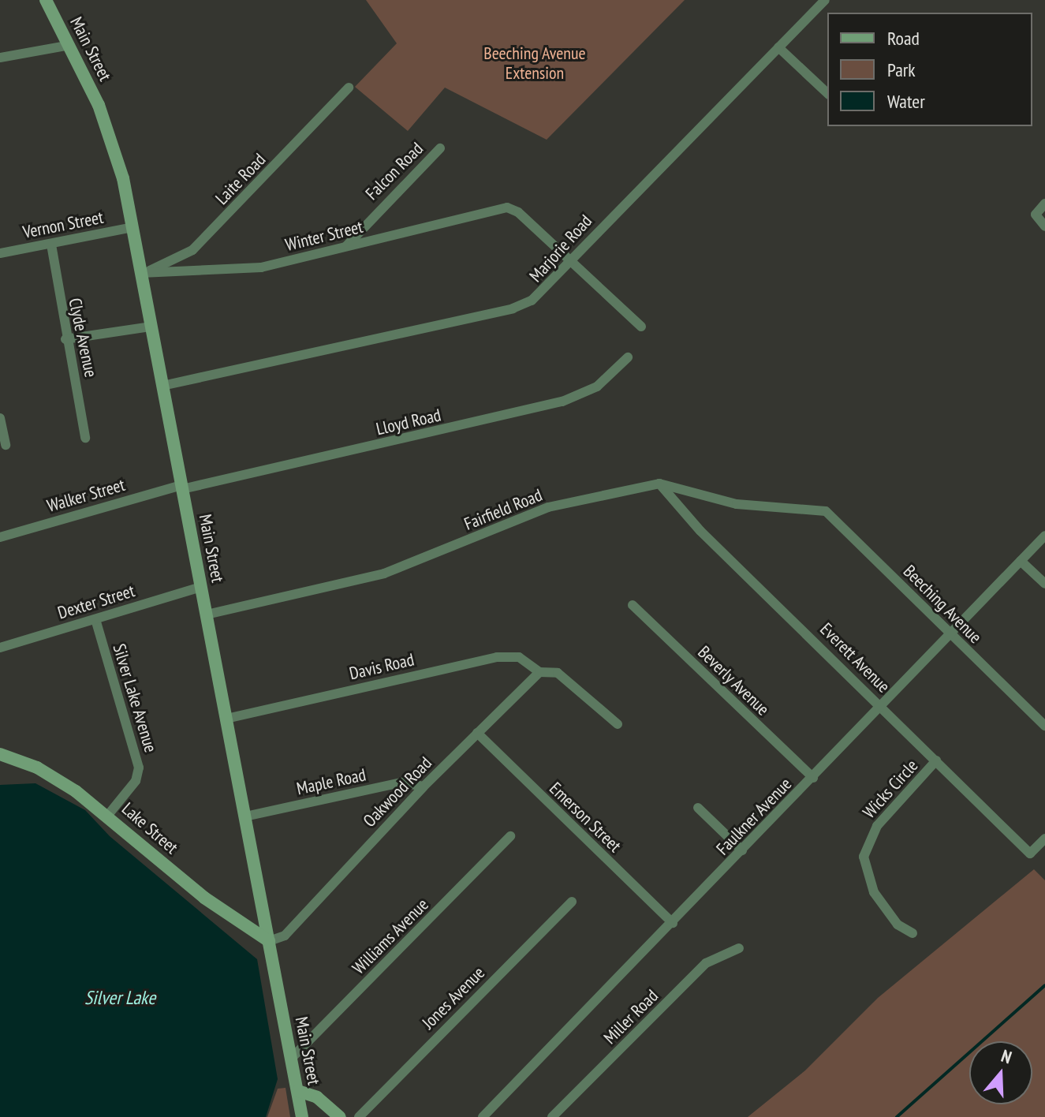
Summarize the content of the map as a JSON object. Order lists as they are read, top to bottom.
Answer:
{
  "streets": {
    "main road": ["Main Street", "Lake Street"],
    "street": [
      "Falcon Road",
      "Laite Road",
      "Vernon Street",
      "Winter Street",
      "Marjorie Road",
      "Clyde Avenue",
      "Lloyd Road",
      "Walker Street",
      "Fairfield Road",
      "Dexter Street",
      "Beeching Avenue",
      "Everett Avenue",
      "Davis Road",
      "Beverly Avenue",
      "Silver Lake Avenue",
      "Maple Road",
      "Wicks Circle",
      "Oakwood Road",
      "Faulkner Avenue",
      "Emerson Street",
      "Williams Avenue",
      "Jones Avenue",
      "Miller Road"
    ]
  },
  "crossings": [
    ["Main Street", "Laite Road"],
    ["Main Street", "Vernon Street"],
    ["Main Street", "Winter Street"],
    ["Main Street", "Marjorie Road"],
    ["Main Street", "Lloyd Road"],
    ["Main Street", "Walker Street"],
    ["Main Street", "Fairfield Road"],
    ["Main Street", "Dexter Street"],
    ["Main Street", "Davis Road"],
    ["Main Street", "Maple Road"],
    ["Main Street", "Oakwood Road"],
    ["Main Street", "Lake Street"],
    ["Main Street", "Williams Avenue"],
    ["Falcon Road", "Winter Street"],
    ["Laite Road", "Winter Street"],
    ["Vernon Street", "Clyde Avenue"],
    ["Winter Street", "Marjorie Road"],
    ["Lloyd Road", "Walker Street"],
    ["Fairfield Road", "Beeching Avenue"],
    ["Fairfield Road", "Everett Avenue"],
    ["Dexter Street", "Silver Lake Avenue"],
    ["Beeching Avenue", "Faulkner Avenue"],
    ["Everett Avenue", "Wicks Circle"],
    ["Everett Avenue", "Faulkner Avenue"],
    ["Davis Road", "Oakwood Road"],
    ["Beverly Avenue", "Faulkner Avenue"],
    ["Silver Lake Avenue", "Lake Street"],
    ["Maple Road", "Oakwood Road"],
    ["Oakwood Road", "Emerson Street"],
    ["Oakwood Road", "Lake Street"],
    ["Faulkner Avenue", "Emerson Street"]
  ],
  "water": ["Silver Lake"],
  "parks": ["Beeching Avenue Extension"],
  "legend": ["Road", "Park", "Water"],
  "north": "top"
}
